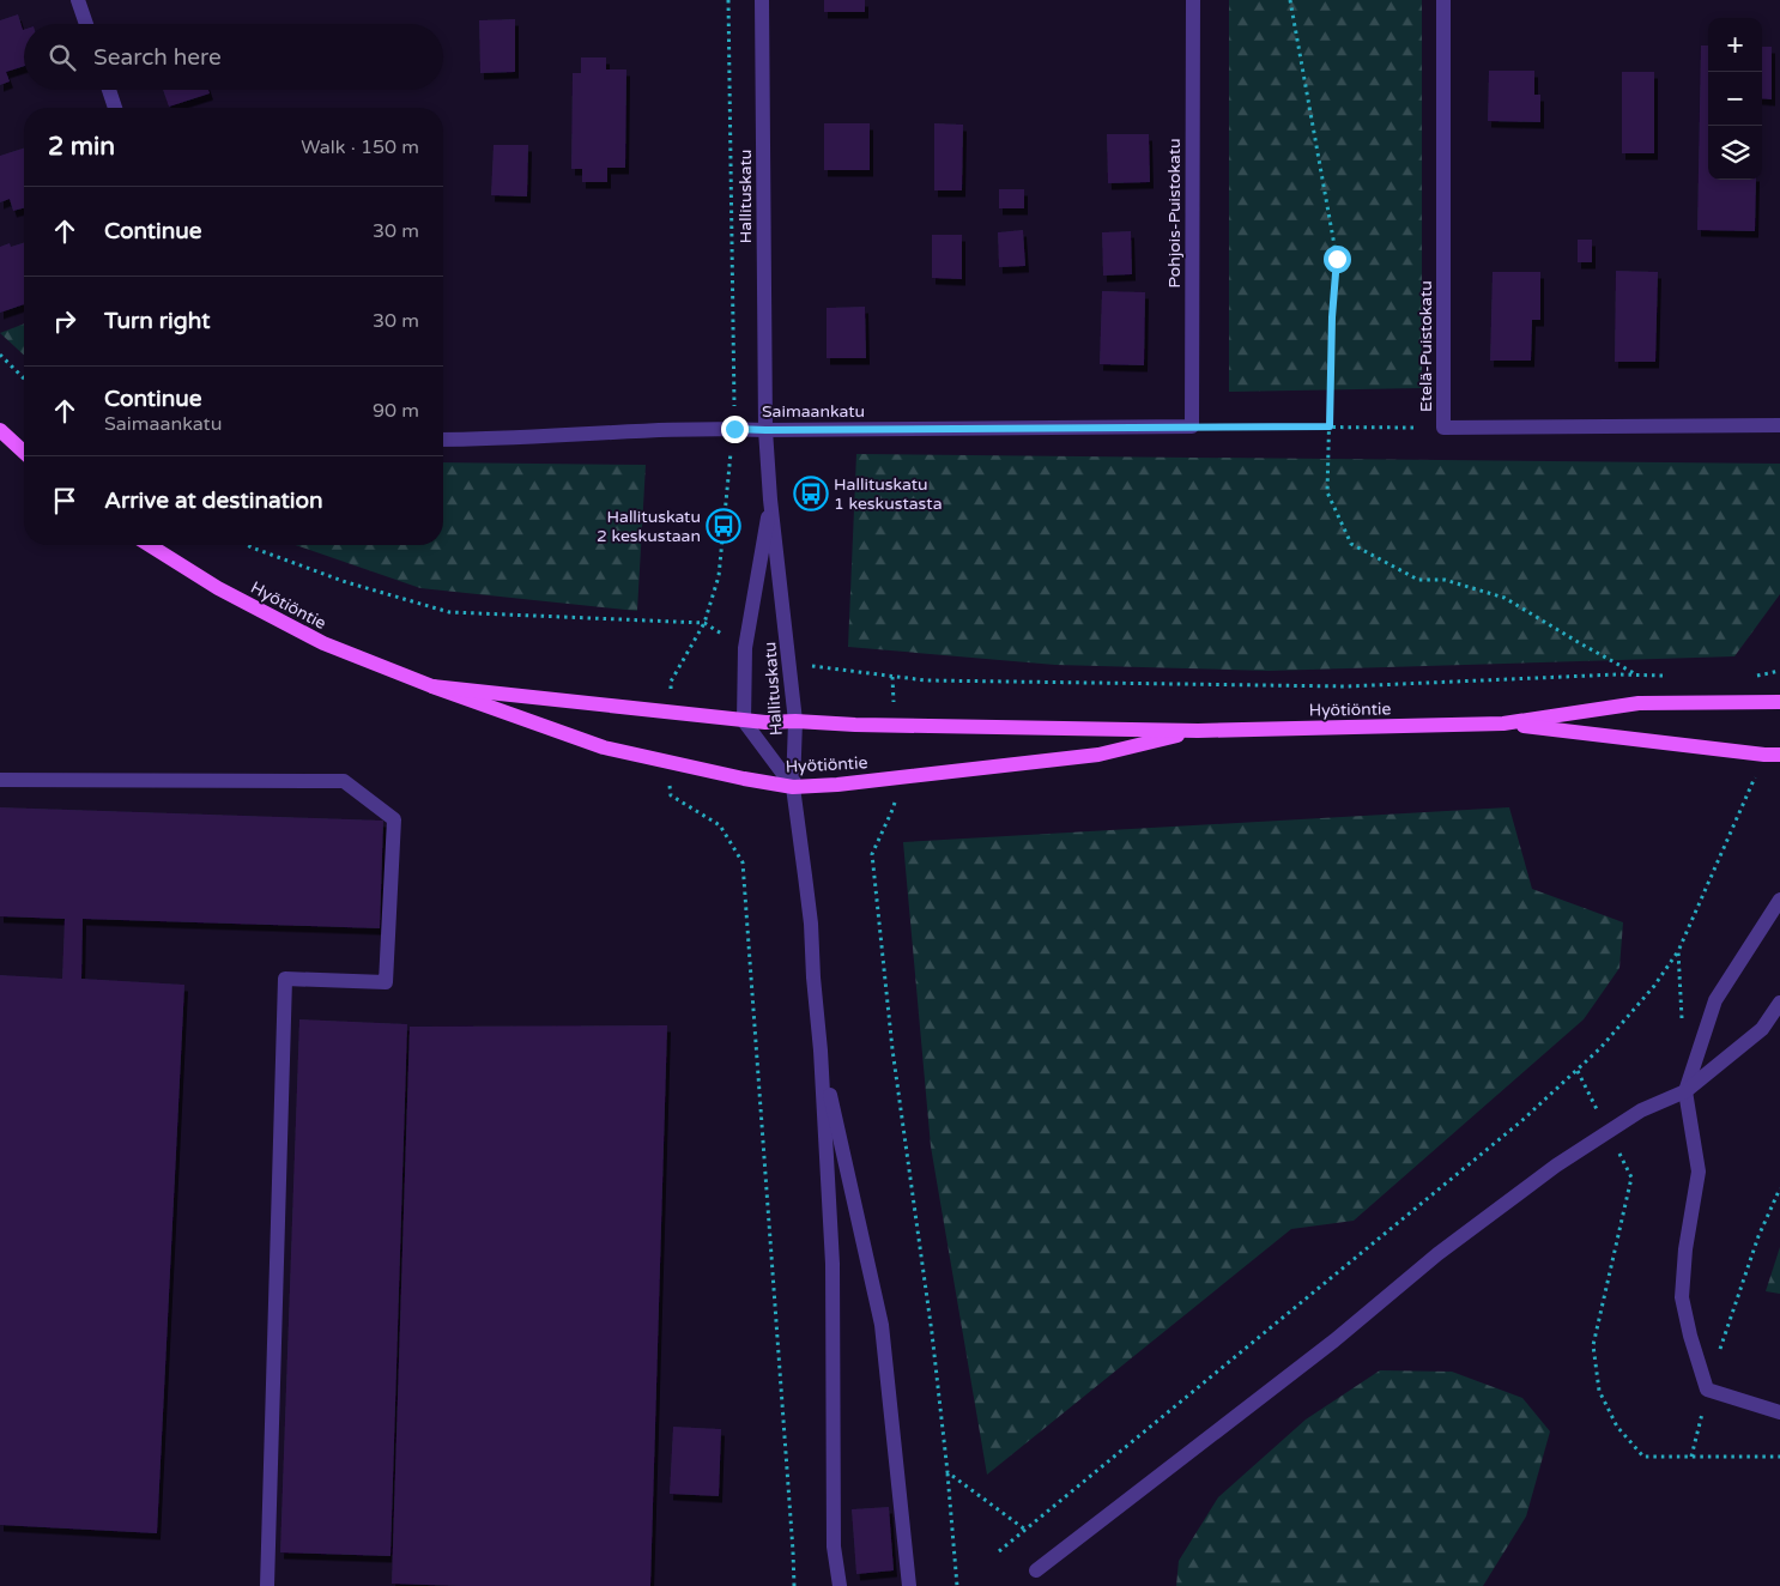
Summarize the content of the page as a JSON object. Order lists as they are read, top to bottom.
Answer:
{
  "streets": {
    "main road": ["Hyötiöntie"],
    "street": [
      "Hallituskatu",
      "Pohjois-Puistokatu",
      "Etelä-Puistokatu",
      "Saimaankatu"
    ]
  },
  "crossings": [
    ["Hallituskatu", "Saimaankatu"],
    ["Hallituskatu", "Hyötiöntie"],
    ["Pohjois-Puistokatu", "Saimaankatu"]
  ],
  "places": {
    "bus stop": ["Hallituskatu 1 keskustasta", "Hallituskatu 2 keskustaan"]
  },
  "page": {
    "map_buttons": ["+", "−"],
    "search": "Search here",
    "heading": ["2 min", "Walk · 150 m"],
    "list": [
      ["Continue", "30 m"],
      ["Turn right", "30 m"],
      ["Continue", "Saimaankatu", "90 m"],
      "Arrive at destination"
    ]
  }
}
